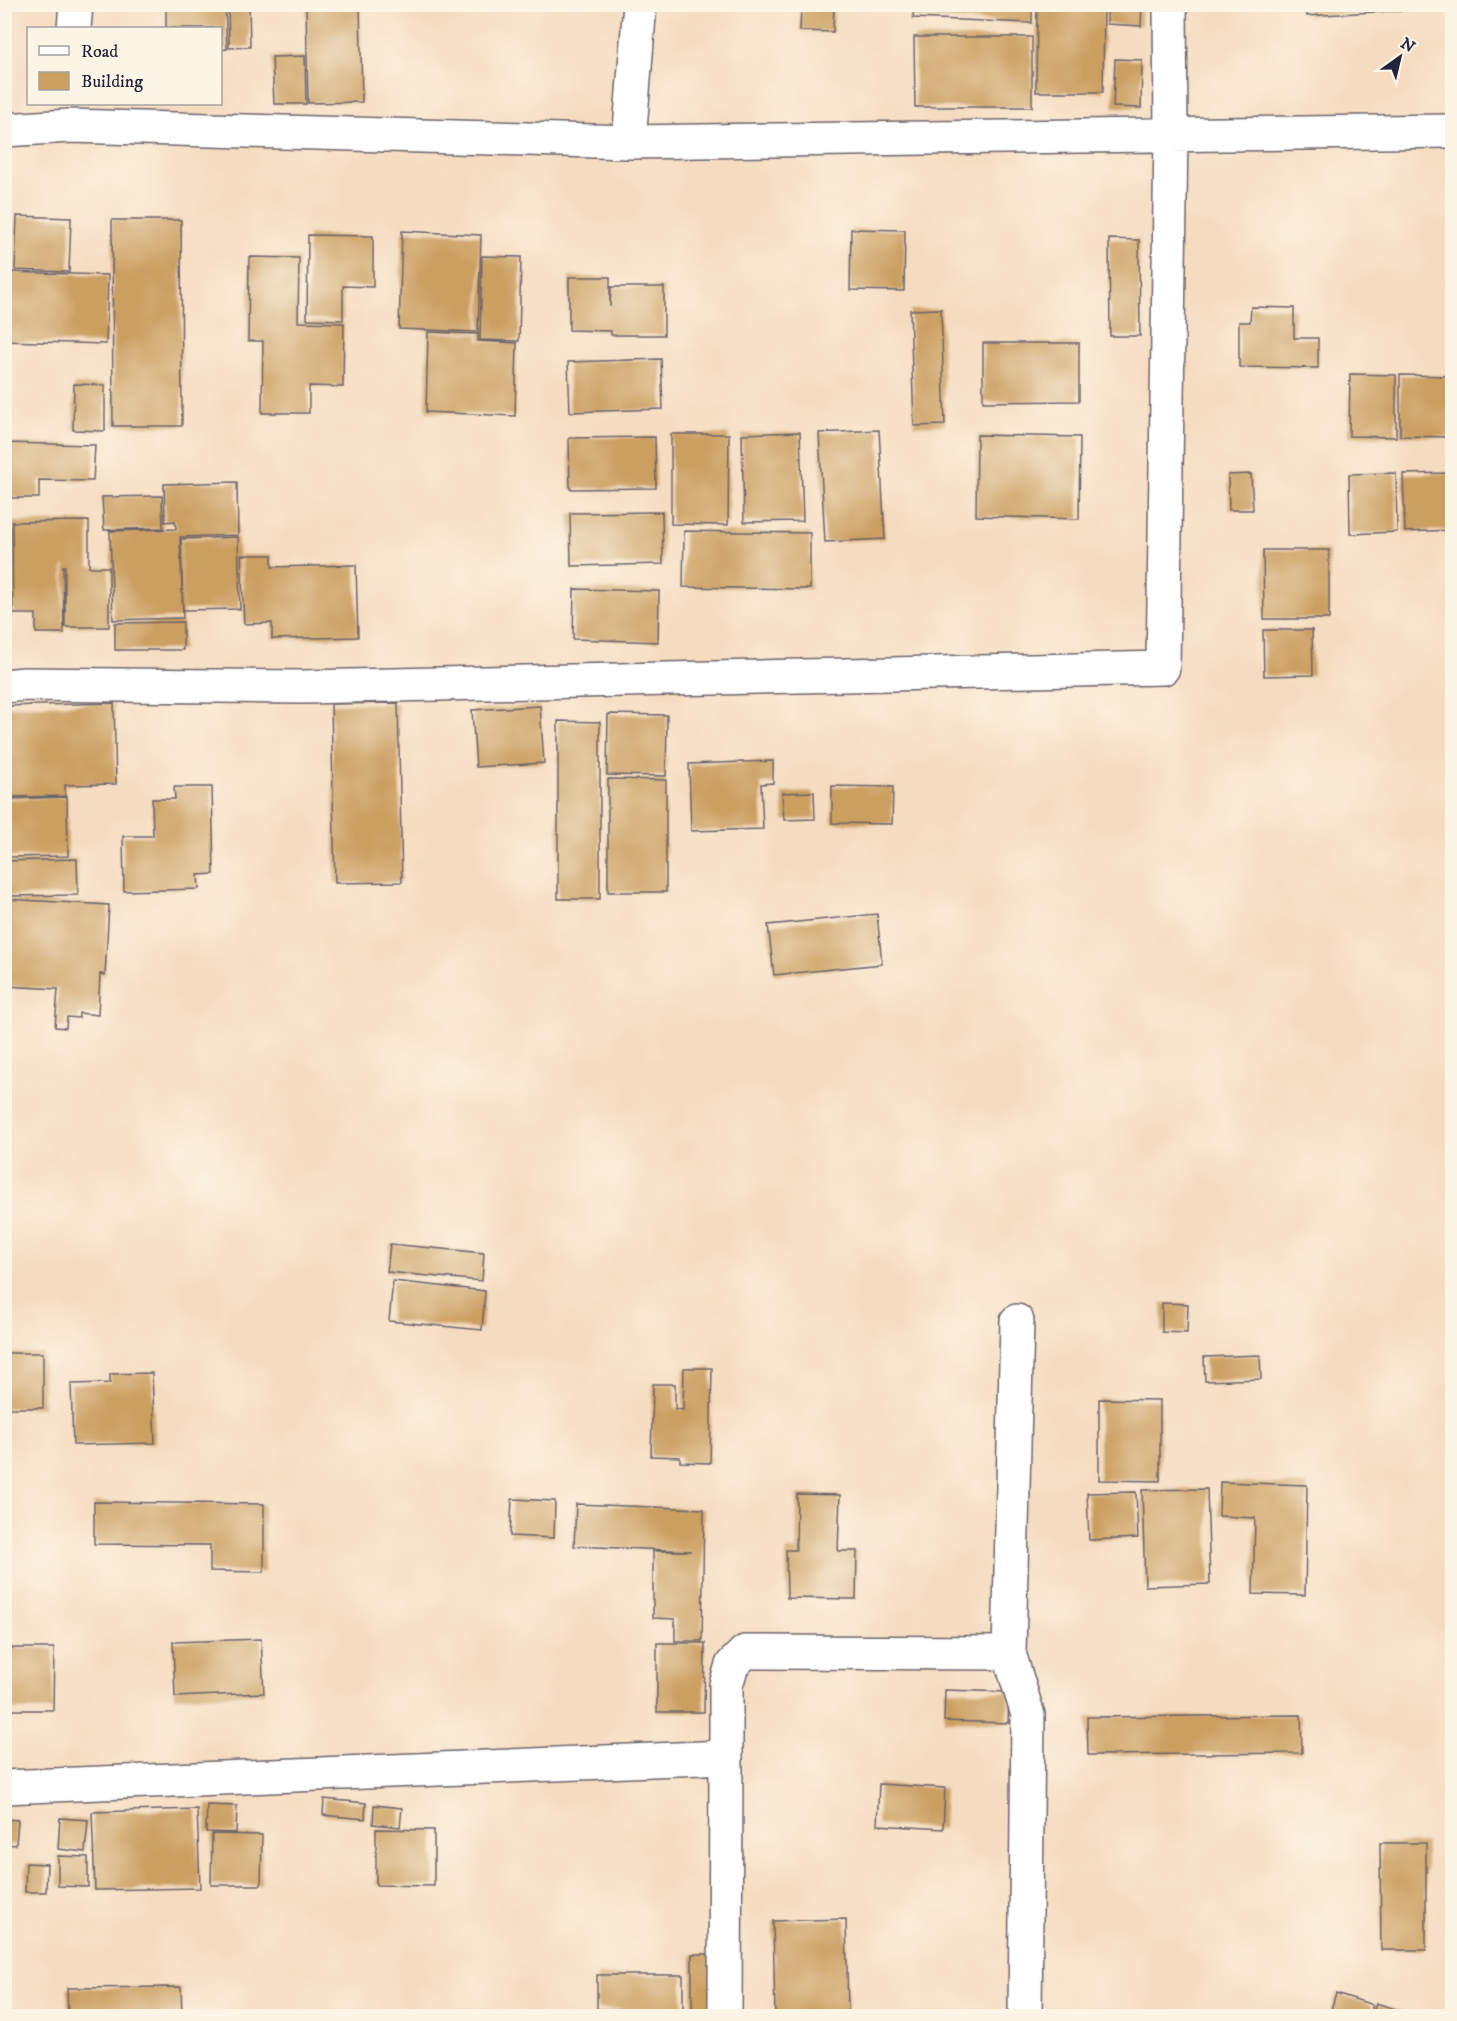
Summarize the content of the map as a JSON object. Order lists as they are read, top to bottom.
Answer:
{
  "legend": ["Road", "Building"],
  "north": "top right"
}
